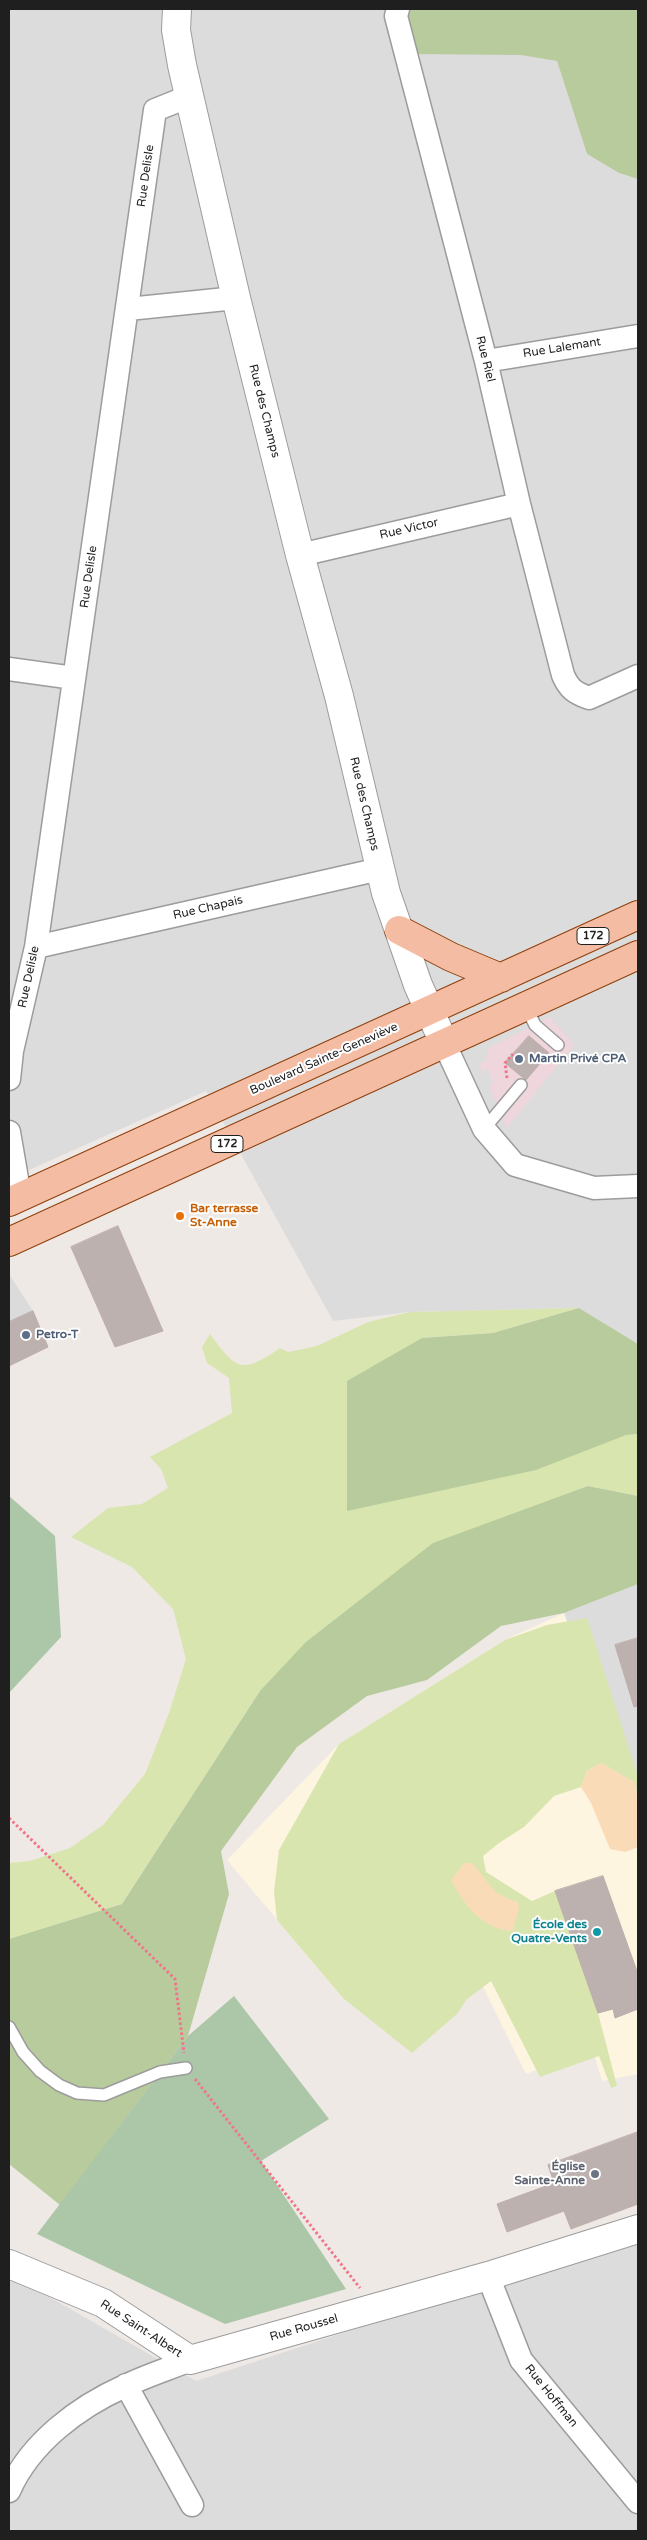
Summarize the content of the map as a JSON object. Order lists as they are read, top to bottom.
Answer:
{
  "streets": {
    "main road": ["172", "Boulevard Sainte-Geneviève"],
    "street": [
      "Rue Delisle",
      "Rue Lalemant",
      "Rue Riel",
      "Rue des Champs",
      "Rue Victor",
      "Rue Chapais",
      "Rue Roussel",
      "Rue Saint-Albert",
      "Rue Hoffman"
    ]
  },
  "crossings": [
    ["Rue Delisle", "Rue des Champs"],
    ["Rue Delisle", "Rue Chapais"],
    ["Rue Lalemant", "Rue Riel"],
    ["Rue Riel", "Rue Victor"],
    ["Rue des Champs", "Rue Victor"],
    ["Rue des Champs", "Rue Chapais"],
    ["Rue des Champs", "172"],
    ["Rue des Champs", "Boulevard Sainte-Geneviève"],
    ["Rue Roussel", "Rue Saint-Albert"],
    ["Rue Roussel", "Rue Hoffman"]
  ],
  "places": [
    "Martin Privé CPA",
    "Bar terrasse St-Anne",
    "Petro-T",
    "École des Quatre-Vents",
    "Église Sainte-Anne"
  ]
}
